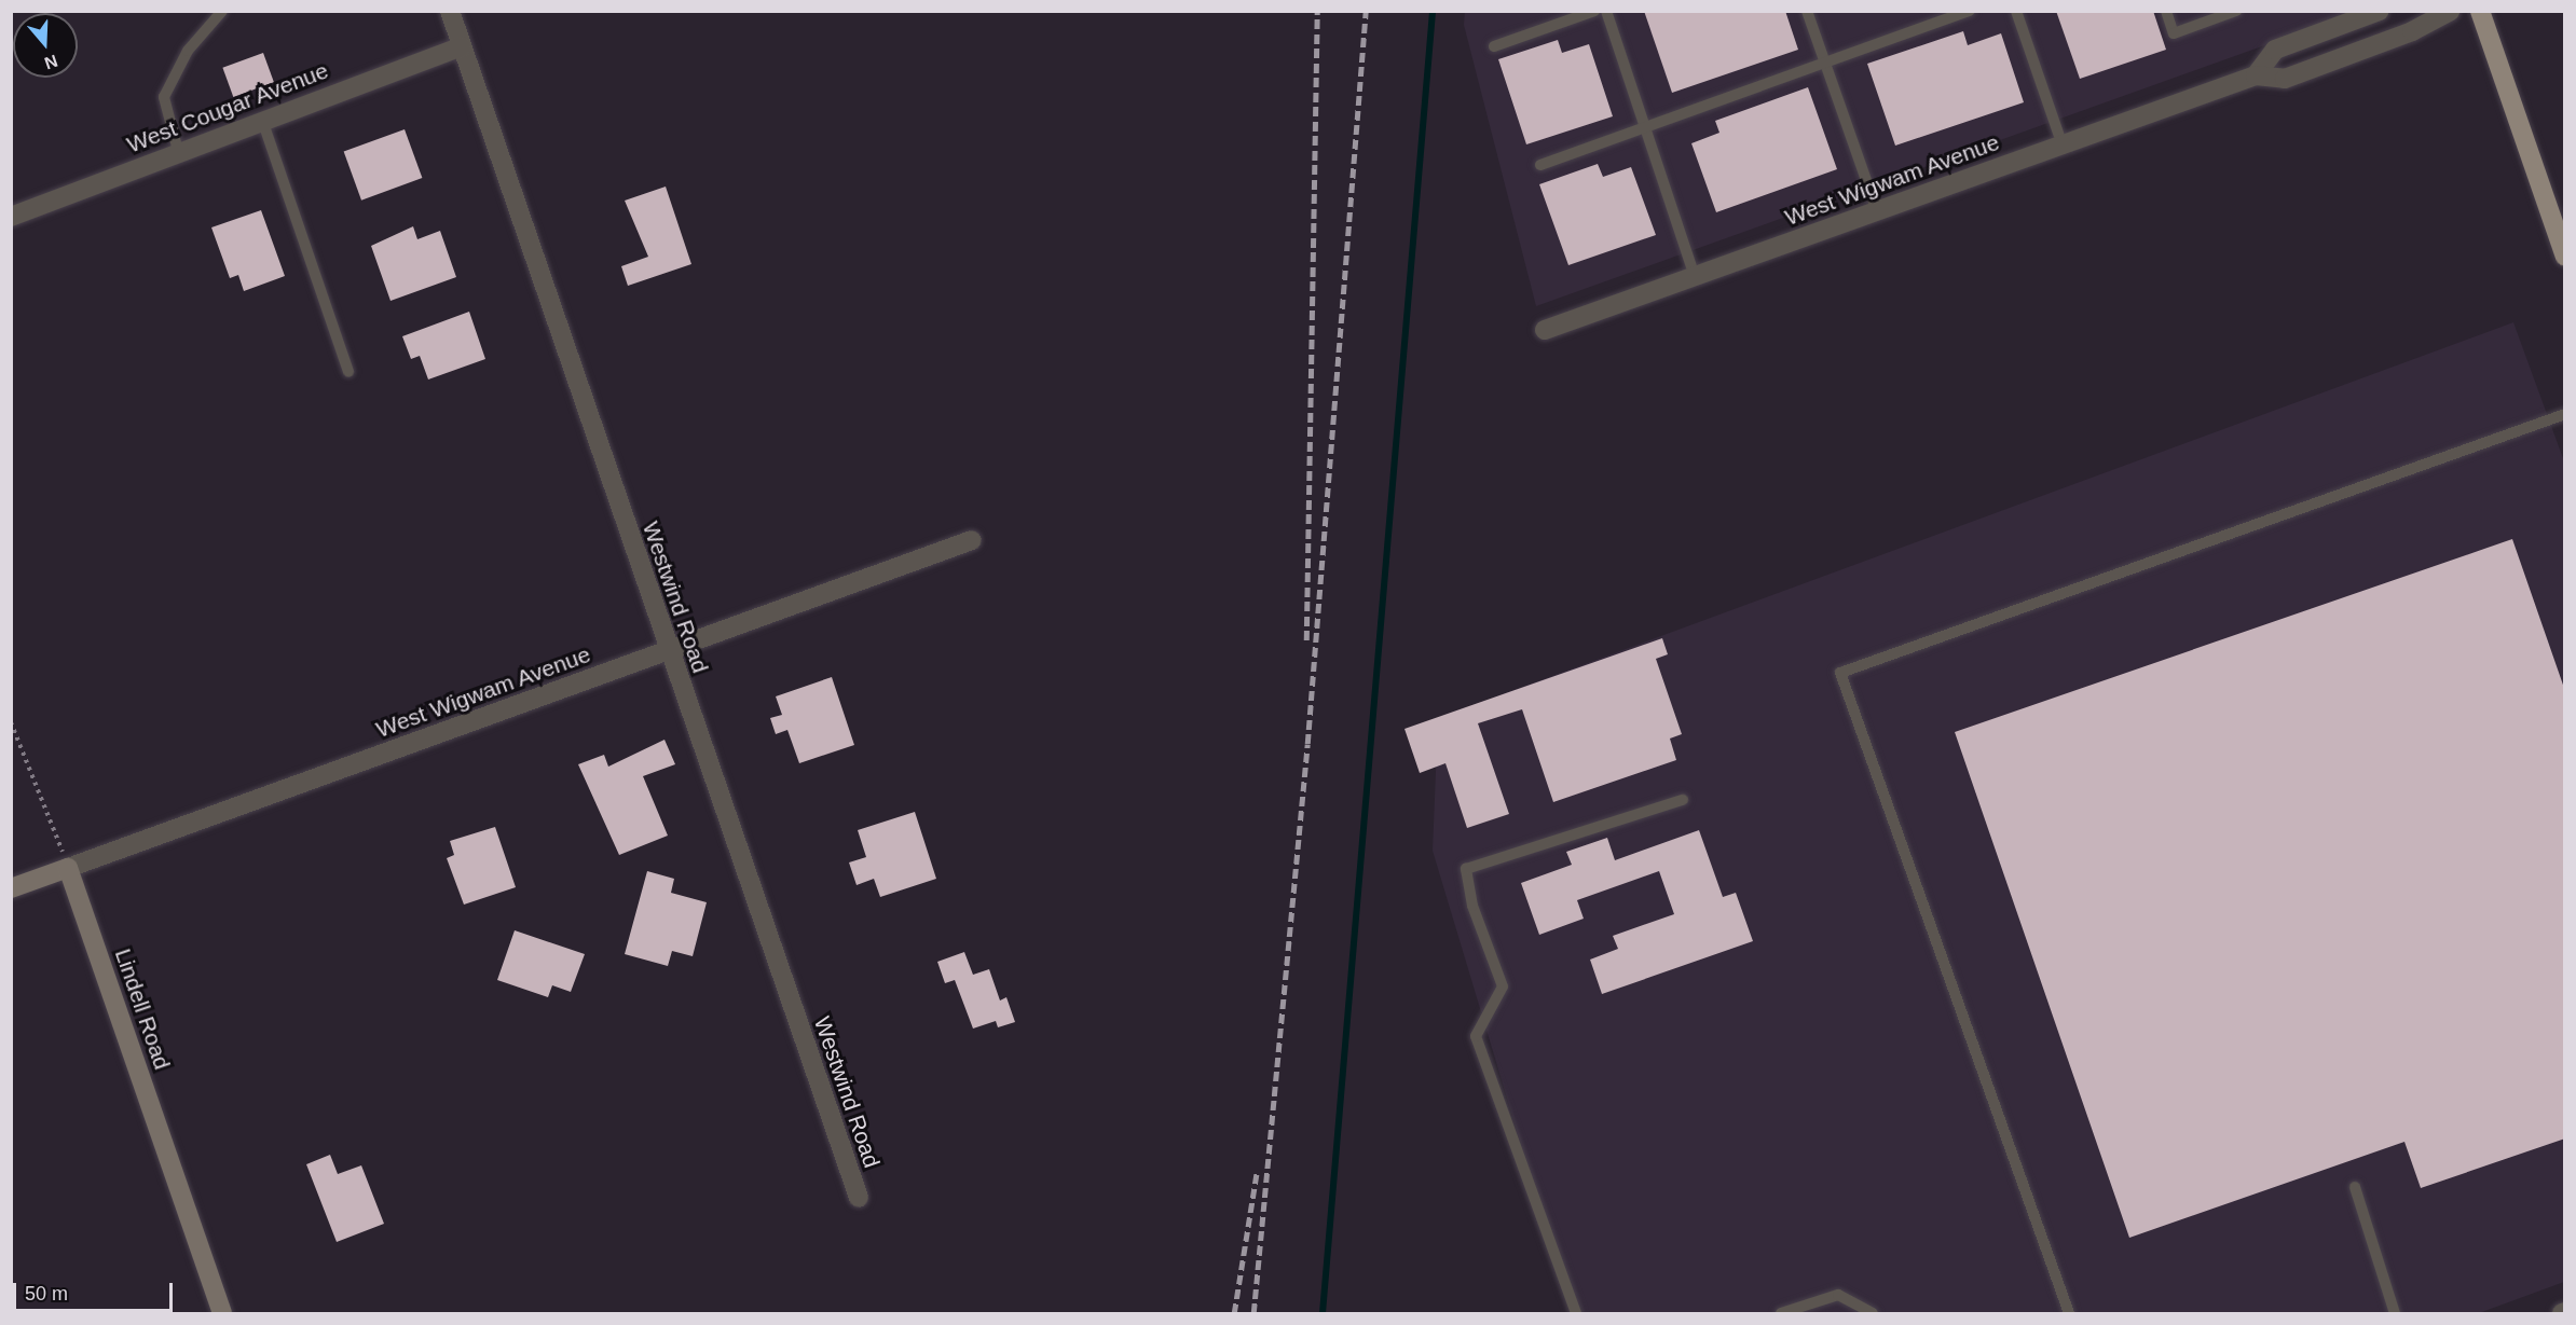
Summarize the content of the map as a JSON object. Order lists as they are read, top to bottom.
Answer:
{
  "streets": {
    "street": [
      "West Cougar Avenue",
      "West Wigwam Avenue",
      "Westwind Road",
      "Lindell Road"
    ]
  },
  "crossings": [
    ["West Cougar Avenue", "Westwind Road"],
    ["West Wigwam Avenue", "Westwind Road"],
    ["West Wigwam Avenue", "Lindell Road"]
  ],
  "scale_bar": "50 m",
  "north": "bottom"
}
